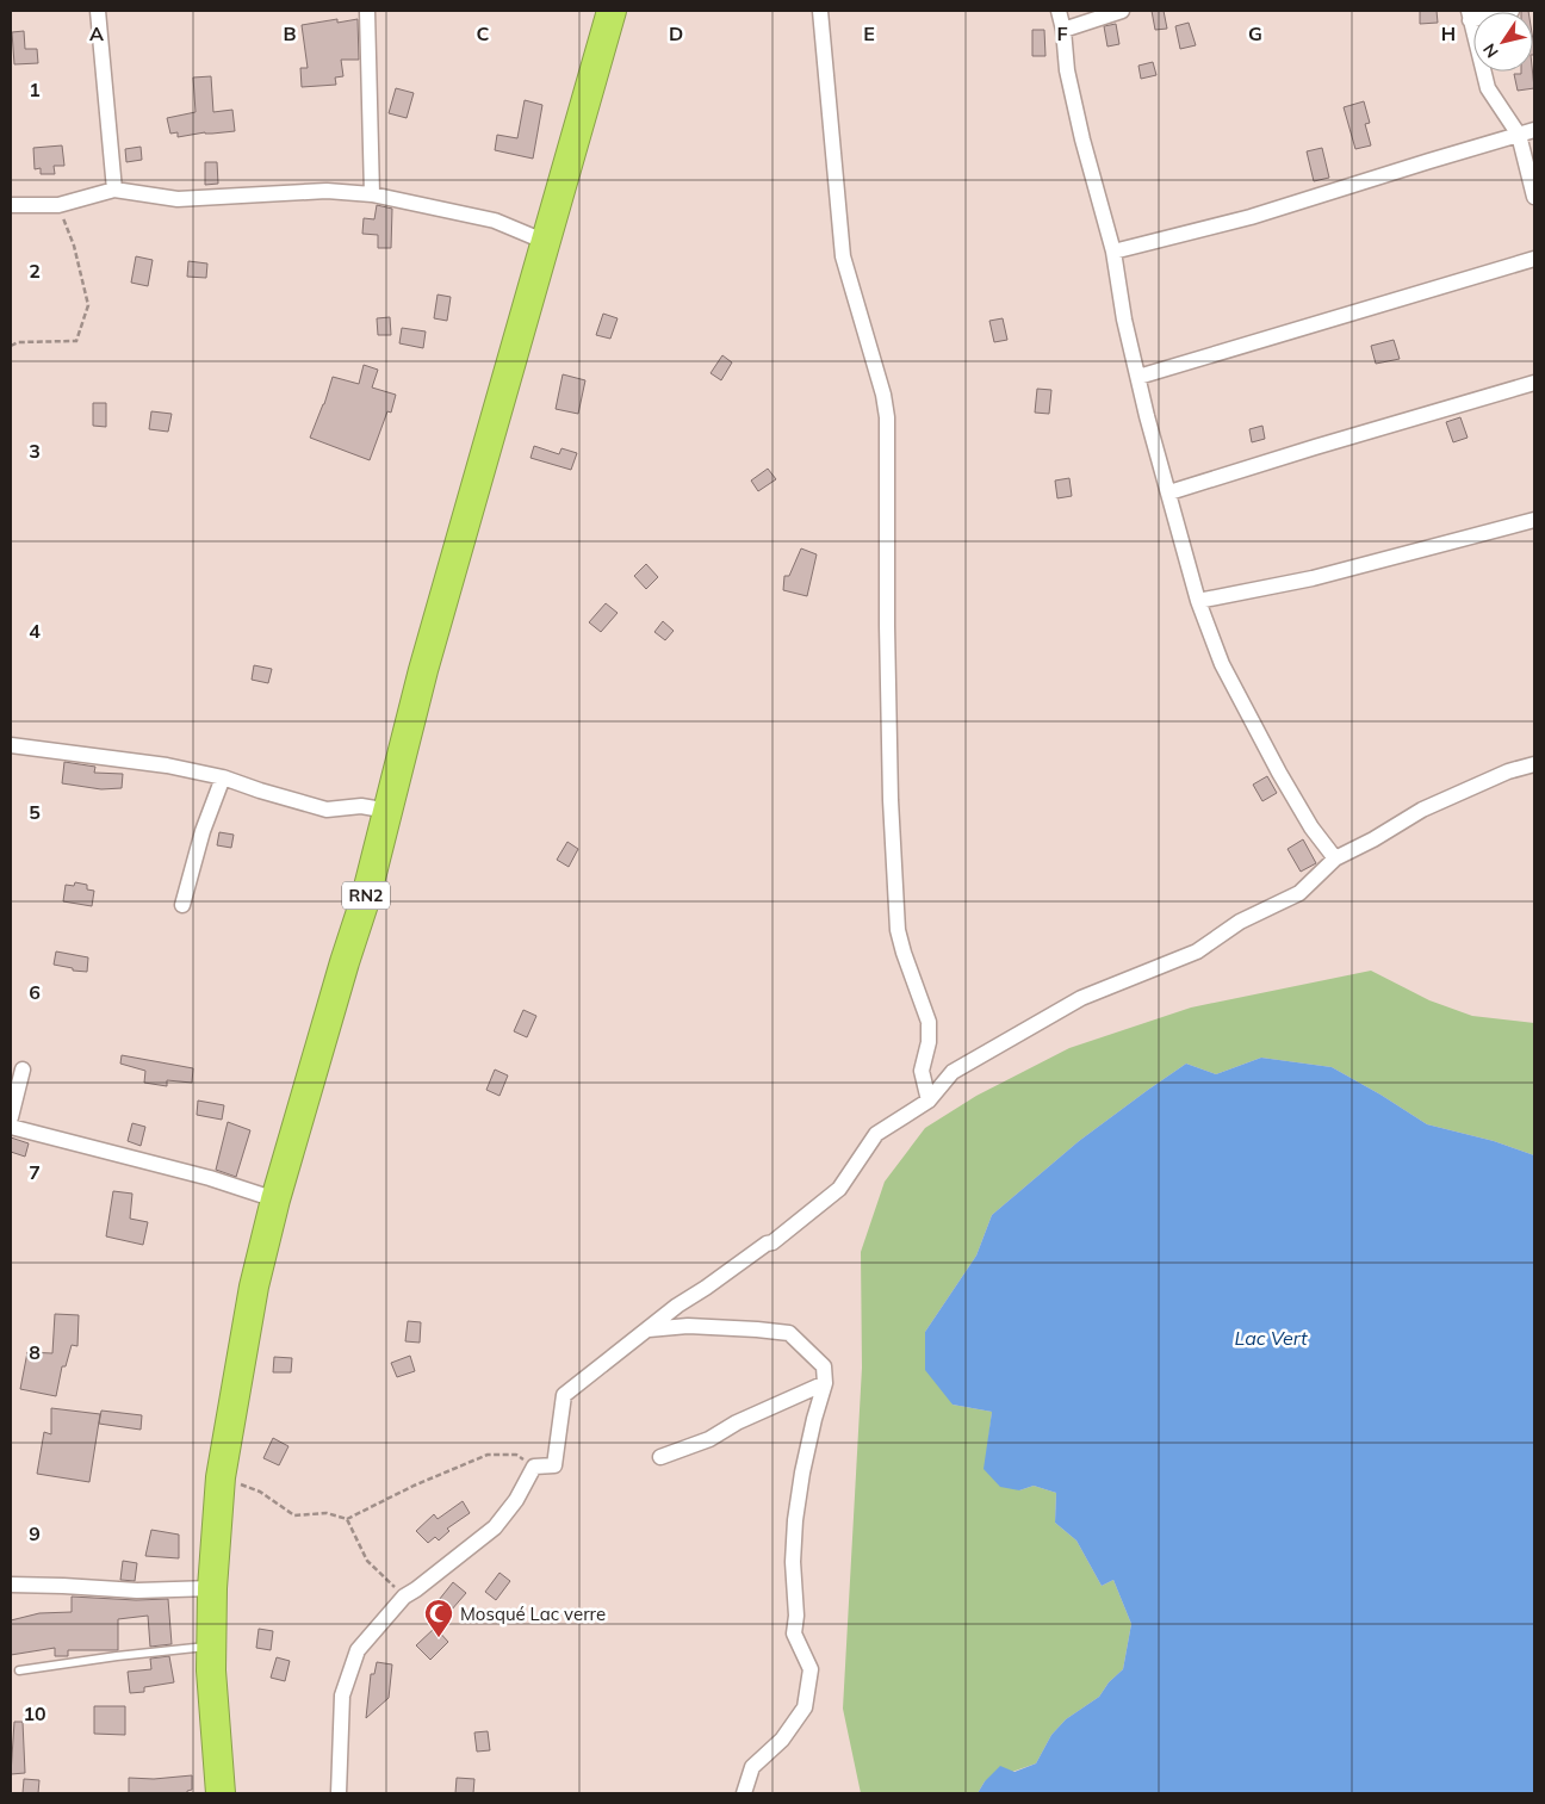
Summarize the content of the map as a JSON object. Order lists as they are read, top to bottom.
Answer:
{
  "streets": {
    "highway": ["RN2"]
  },
  "water": ["Lac Vert"],
  "places": {
    "mosque": ["Mosqué Lac verre"]
  },
  "north": "bottom left",
  "grid": {
    "columns": [
      "A",
      "B",
      "C",
      "D",
      "E",
      "F",
      "G",
      "H"
    ],
    "rows": [
      "1",
      "2",
      "3",
      "4",
      "5",
      "6",
      "7",
      "8",
      "9",
      "10"
    ]
  }
}
